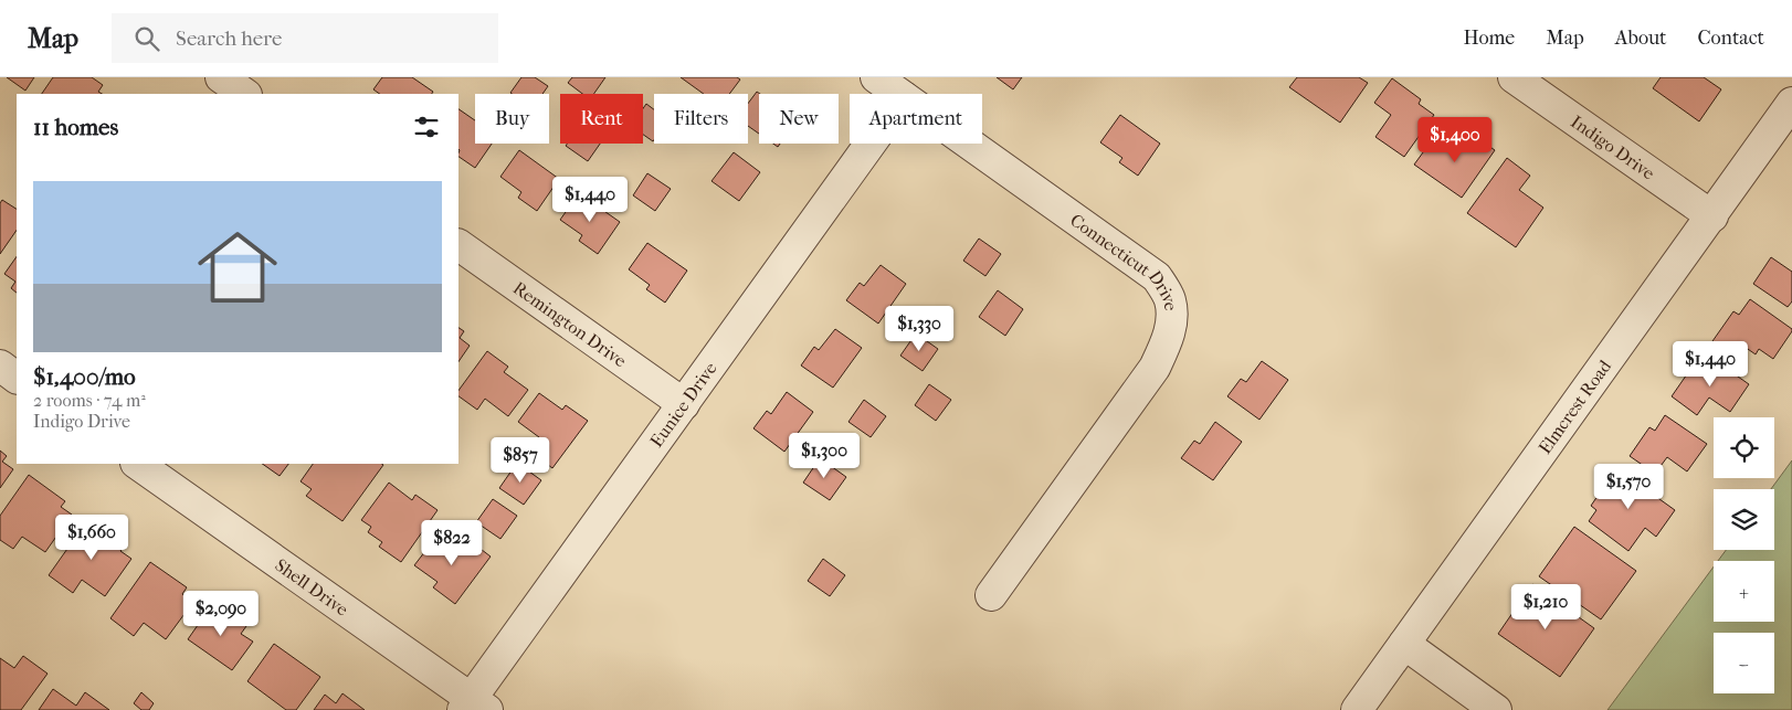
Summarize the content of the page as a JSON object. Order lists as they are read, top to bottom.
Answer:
{
  "streets": {
    "street": [
      "Indigo Drive",
      "Connecticut Drive",
      "Remington Drive",
      "Eunice Drive",
      "Elmcrest Road",
      "Shell Drive"
    ]
  },
  "crossings": [
    ["Indigo Drive", "Elmcrest Road"],
    ["Remington Drive", "Eunice Drive"],
    ["Eunice Drive", "Shell Drive"]
  ],
  "page": {
    "header": "Map",
    "search": "Search here",
    "nav": [
      "Home",
      "Map",
      "About",
      "Contact"
    ],
    "chip": [
      "Buy",
      "Rent",
      "Filters",
      "New",
      "Apartment"
    ],
    "heading": "11 homes",
    "price": [
      "$1,400",
      "$1,440",
      "$1,330",
      "$1,440",
      "$1,300",
      "$857",
      "$1,570",
      "$1,660",
      "$822",
      "$1,210",
      "$2,090"
    ],
    "list": [
      {
        "name": "$1,400/mo",
        "note": "2 rooms · 74 m² · Indigo Drive"
      }
    ],
    "map_buttons": ["+", "−"]
  }
}
